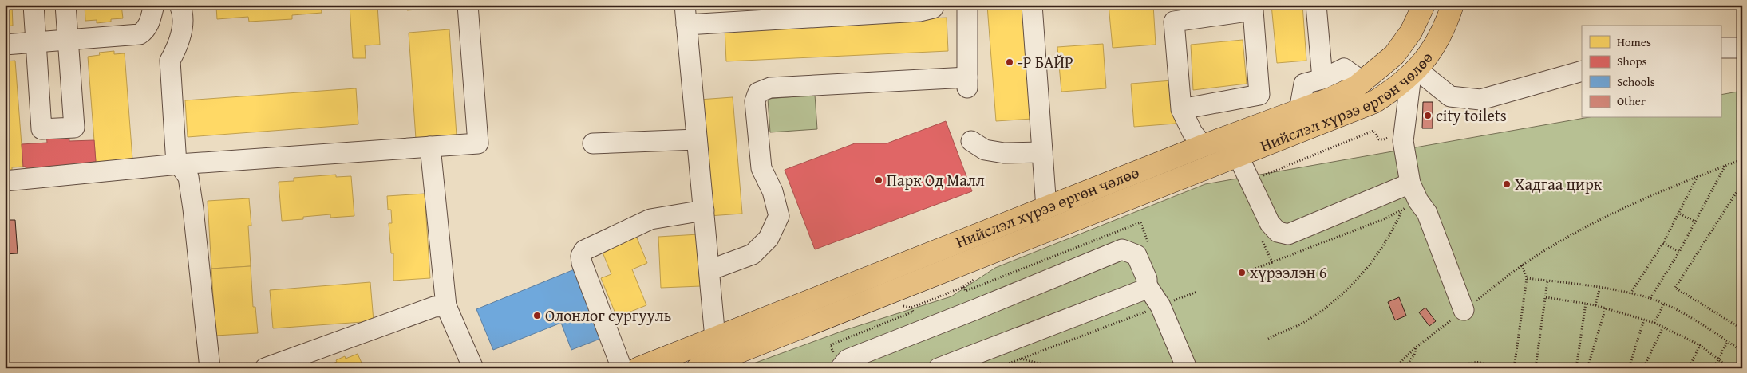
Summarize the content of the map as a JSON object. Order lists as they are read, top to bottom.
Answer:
{
  "streets": {
    "main road": ["Нийслэл хүрээ өргөн чөлөө"]
  },
  "places": [
    "-Р БАЙР",
    "city toilets",
    "Парк Од Малл",
    "Хадгаа цирк",
    "хүрээлэн 6",
    "Олонлог сургууль"
  ],
  "legend": [
    "Homes",
    "Shops",
    "Schools",
    "Other"
  ]
}
